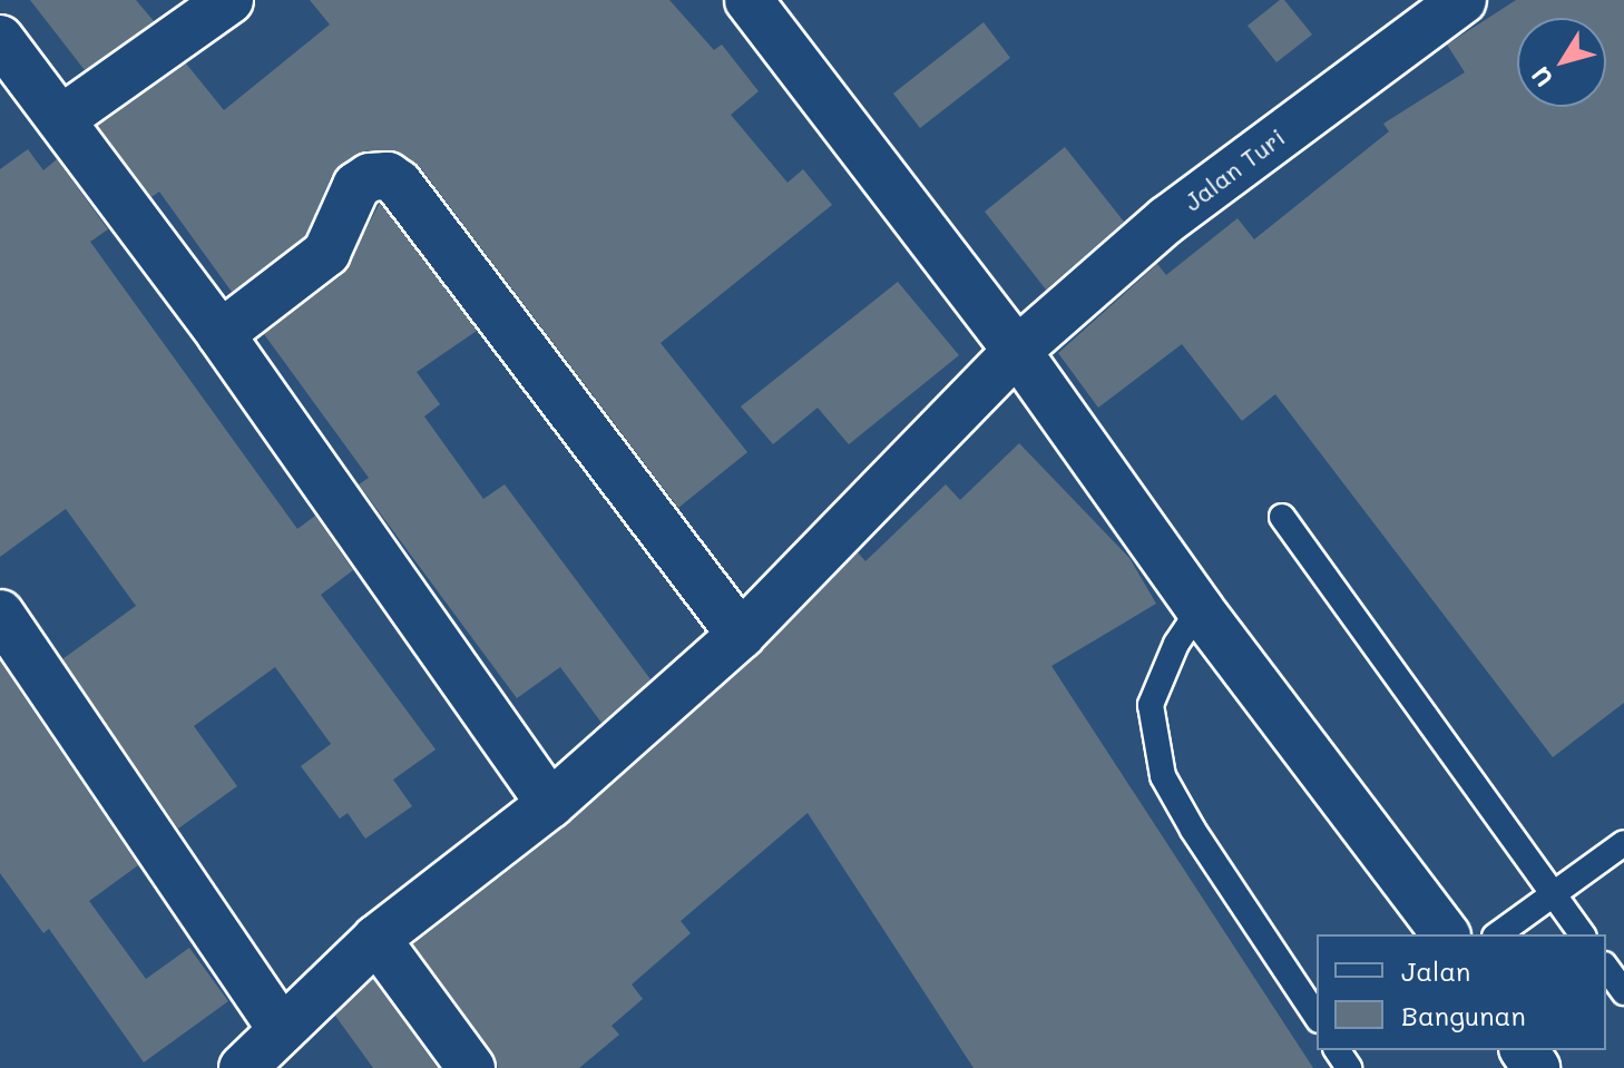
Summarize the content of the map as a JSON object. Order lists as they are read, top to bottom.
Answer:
{
  "streets": {
    "street": ["Jalan Turi"]
  },
  "legend": ["Jalan", "Bangunan"],
  "north": "bottom left"
}
